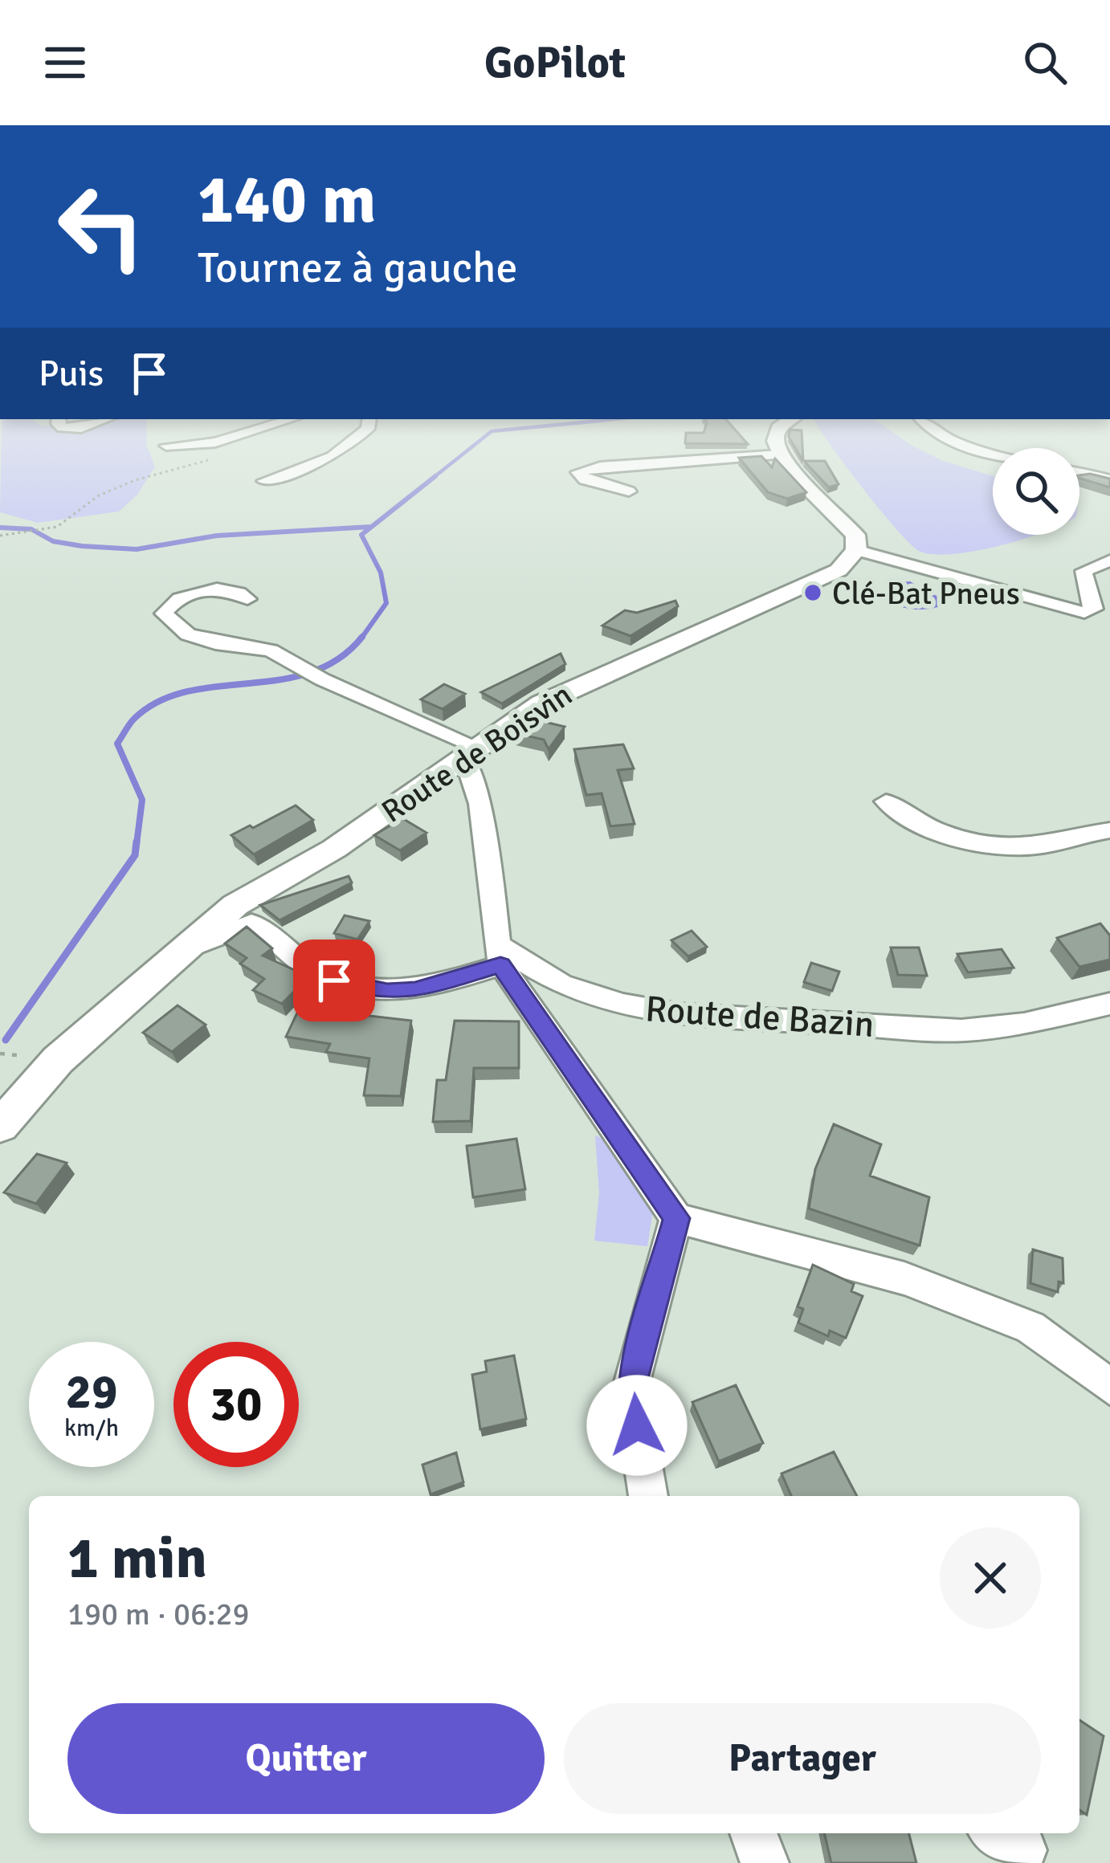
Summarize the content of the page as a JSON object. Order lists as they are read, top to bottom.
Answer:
{
  "streets": {
    "main road": ["Route de Boisvin"],
    "street": ["Route de Bazin"]
  },
  "places": ["Clé-Bat Pneus"],
  "page": {
    "header": "GoPilot",
    "turn": ["140 m", "Tournez à gauche"],
    "then": "Puis",
    "speed": "29 km/h",
    "limit": "30",
    "heading": ["1 min", "190 m · 06:29"],
    "buttons": ["Quitter", "Partager"]
  }
}
